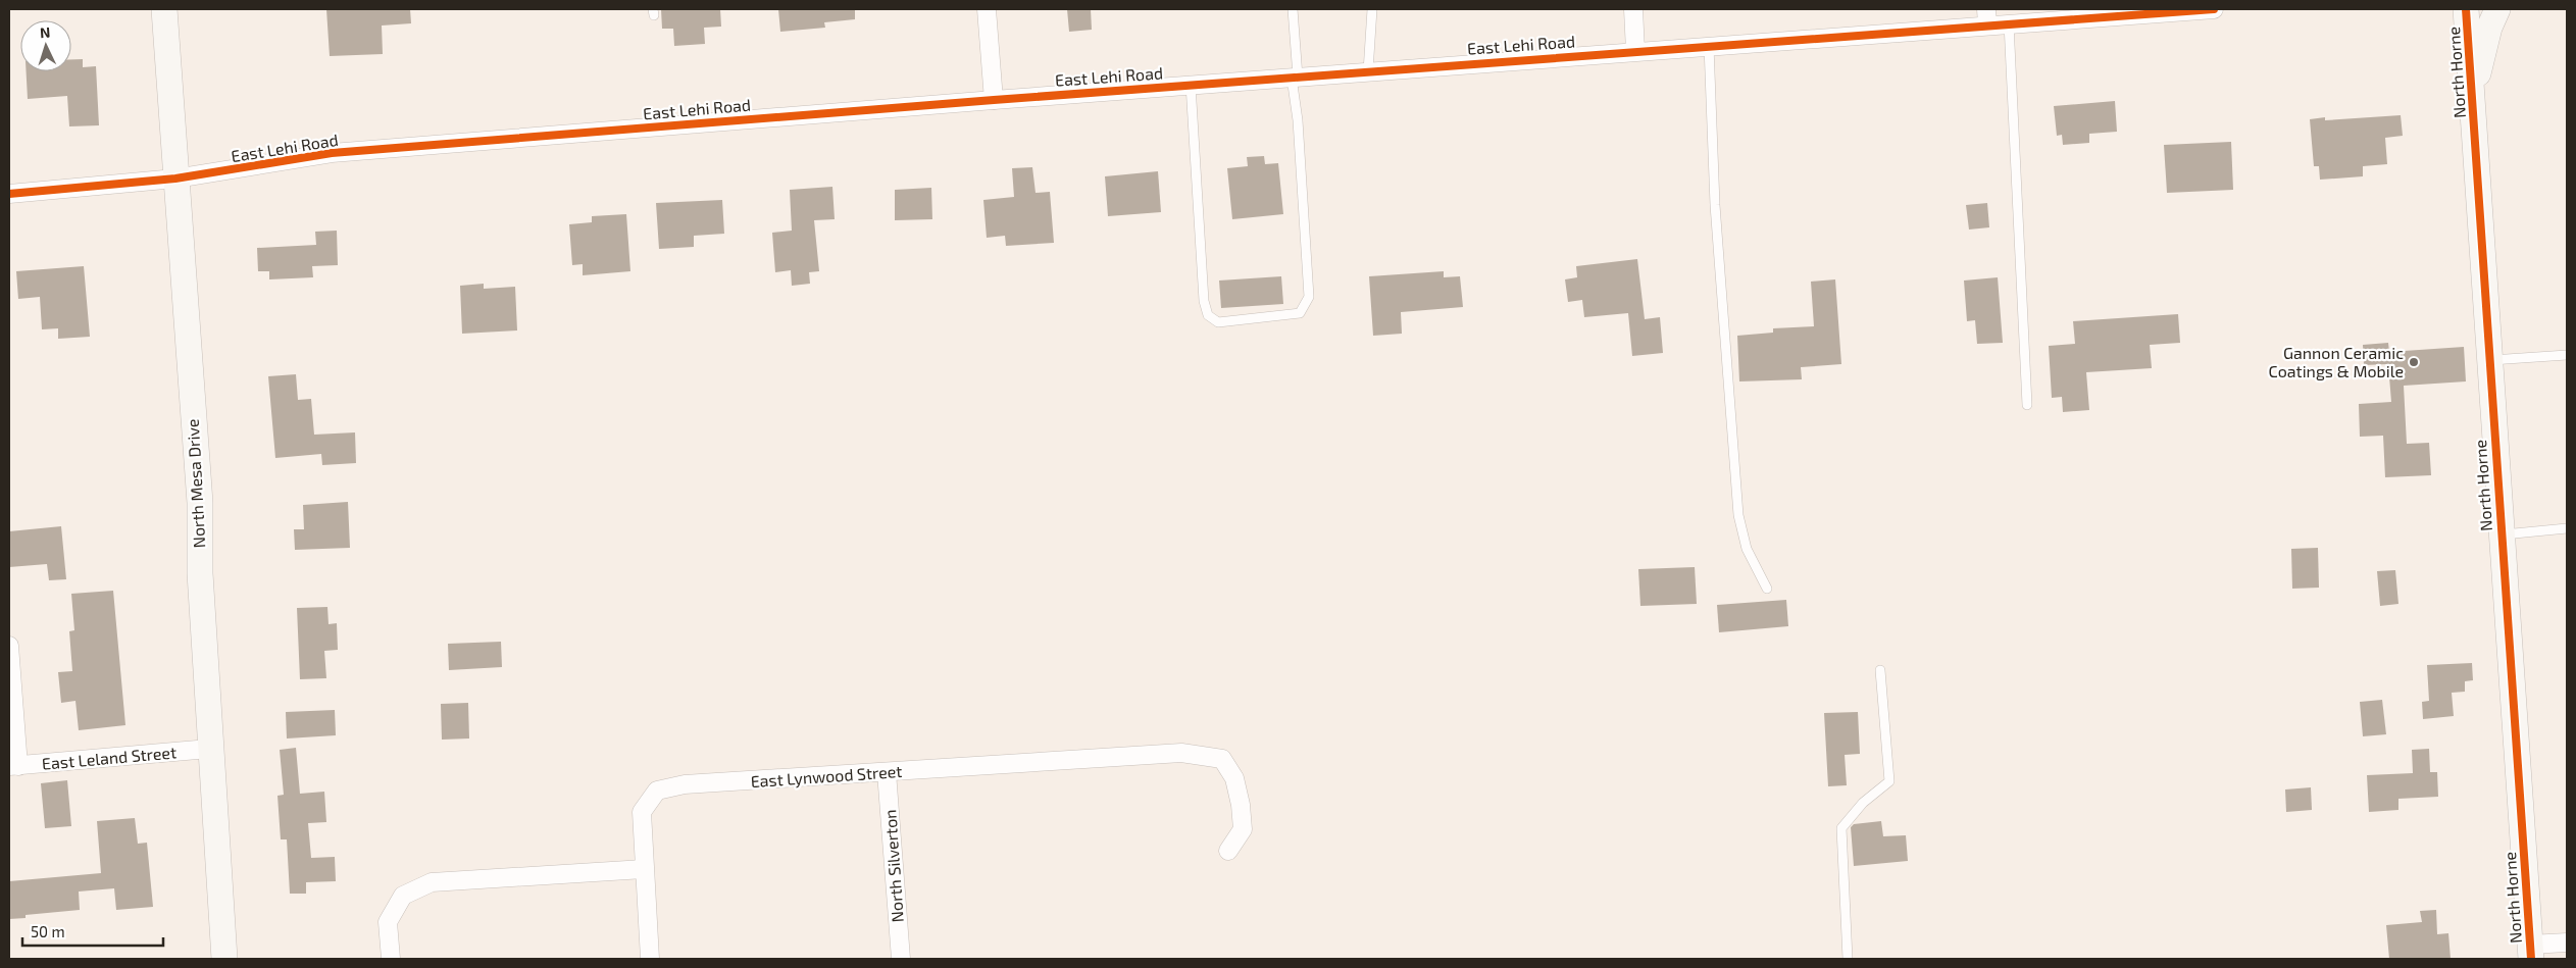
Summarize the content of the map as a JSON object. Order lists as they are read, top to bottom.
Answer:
{
  "streets": {
    "street": [
      "East Lehi Road",
      "North Horne",
      "North Mesa Drive",
      "East Leland Street",
      "East Lynwood Street",
      "North Silverton"
    ]
  },
  "crossings": [
    ["East Lehi Road", "North Mesa Drive"],
    ["North Mesa Drive", "East Leland Street"],
    ["East Lynwood Street", "North Silverton"]
  ],
  "places": ["Gannon Ceramic Coatings & Mobile"],
  "scale_bar": "50 m",
  "north": "top"
}
